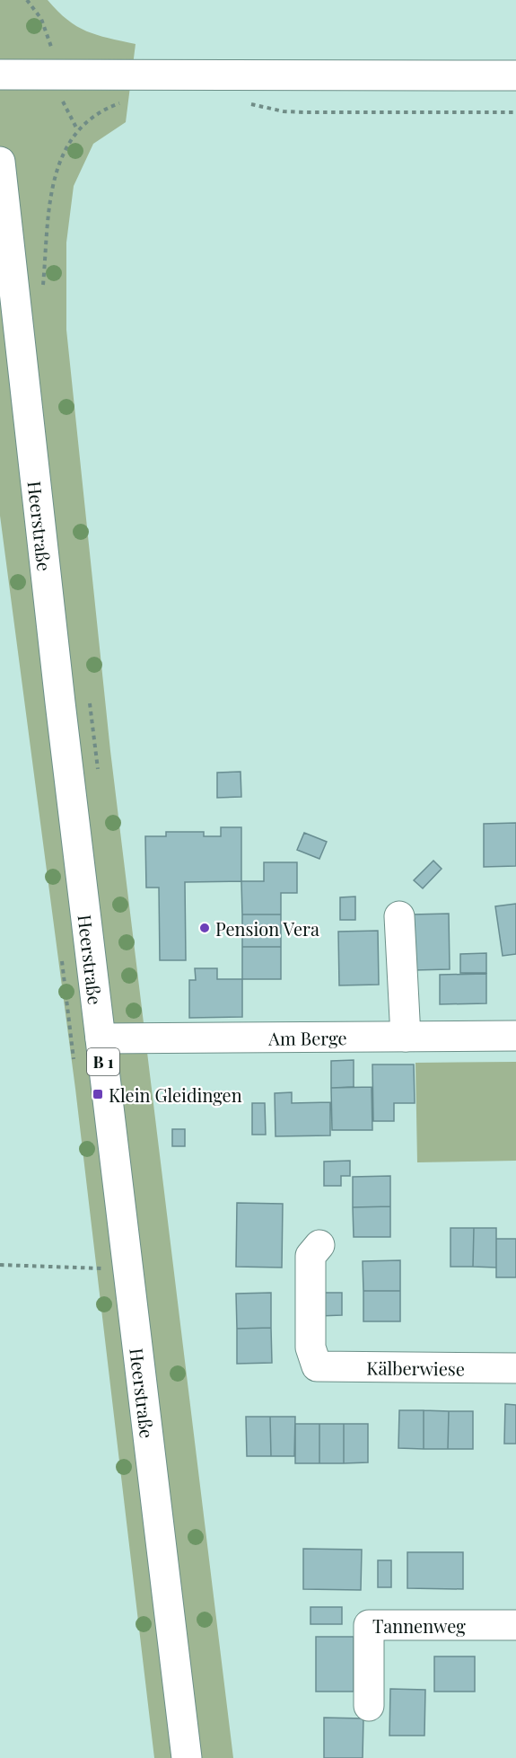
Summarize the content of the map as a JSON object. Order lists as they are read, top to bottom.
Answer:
{
  "streets": {
    "main road": [
      "Heerstraße",
      "Am Berge",
      "B 1",
      "Kälberwiese",
      "Tannenweg"
    ]
  },
  "crossings": [
    ["Heerstraße", "Am Berge"]
  ],
  "places": {
    "other": ["Pension Vera"],
    "transit": ["Klein Gleidingen"]
  }
}
